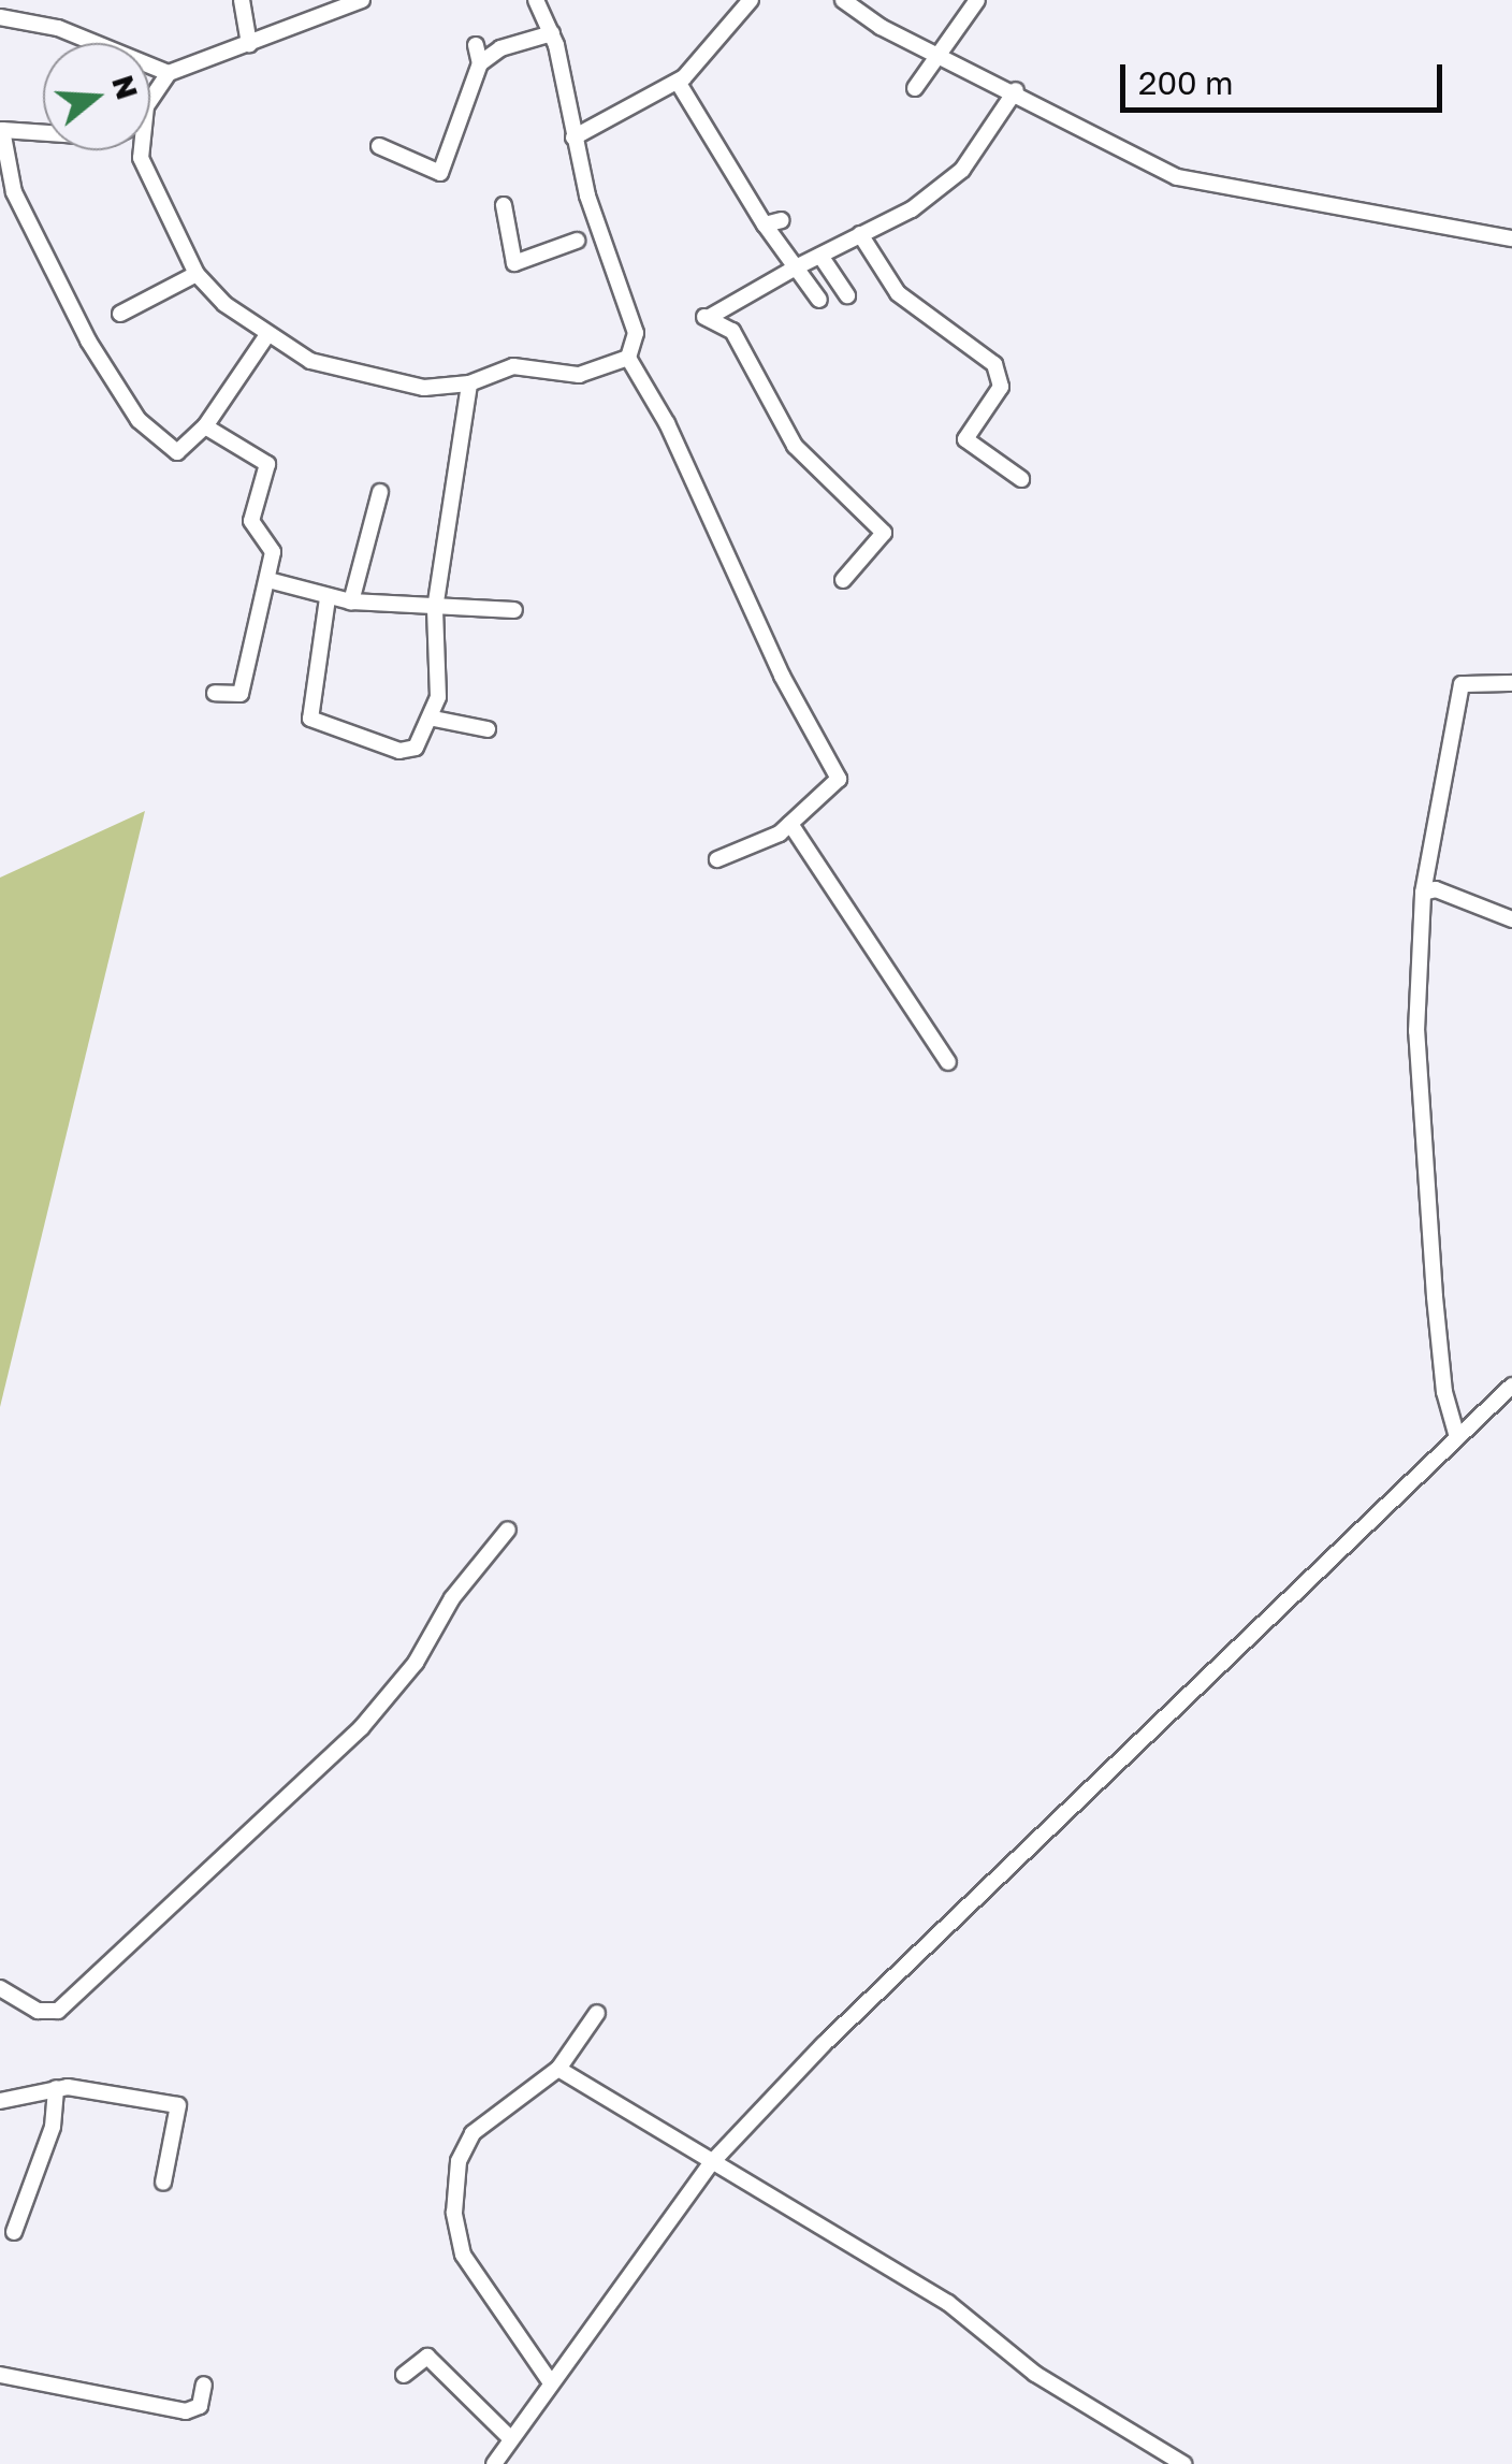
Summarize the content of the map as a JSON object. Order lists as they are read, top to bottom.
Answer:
{
  "scale_bar": "200 m",
  "north": "right"
}
